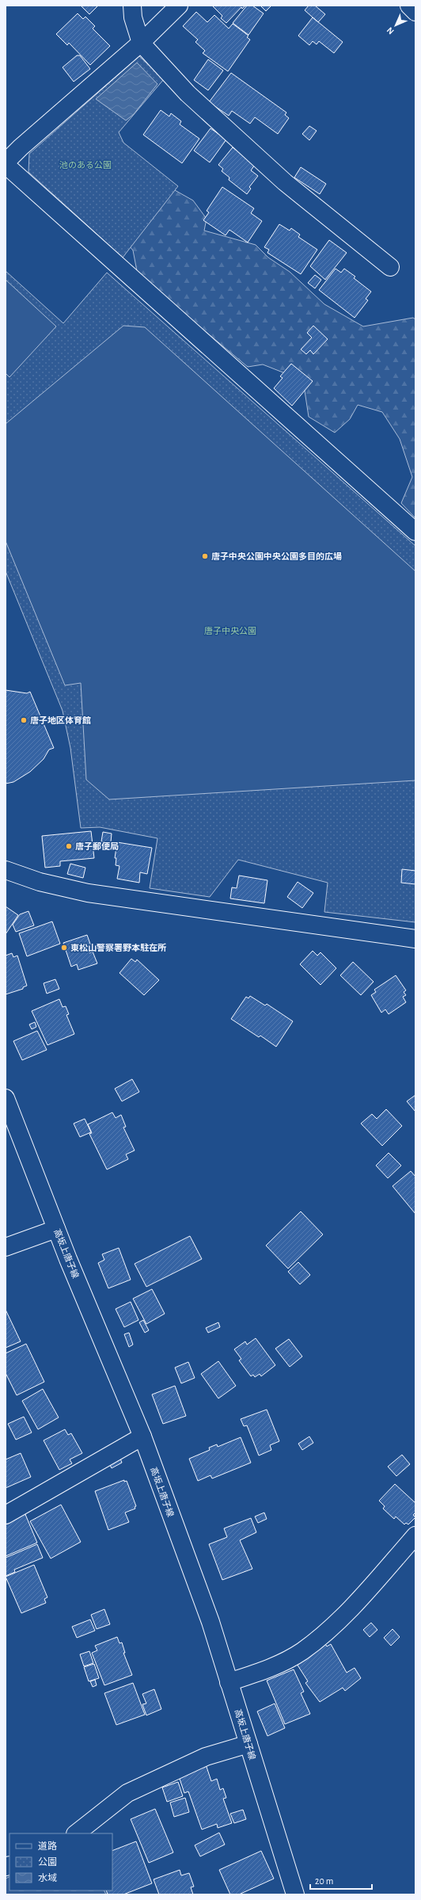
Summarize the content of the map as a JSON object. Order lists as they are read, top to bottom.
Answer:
{
  "streets": {
    "street": ["高坂上唐子線"]
  },
  "parks": ["池のある公園", "唐子中央公園"],
  "places": [
    "唐子中央公園中央公園多目的広場",
    "唐子地区体育館",
    "唐子郵便局",
    "東松山警察署野本駐在所"
  ],
  "legend": ["道路", "公園", "水域"],
  "scale_bar": "20 m",
  "north": "bottom left"
}
